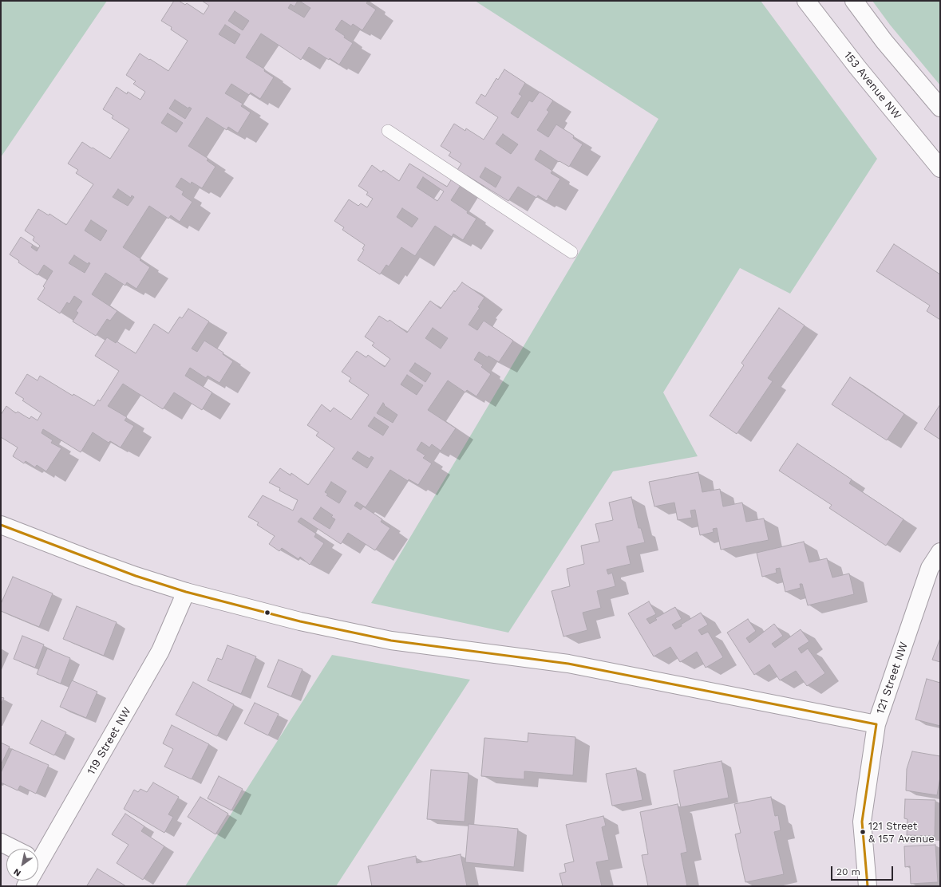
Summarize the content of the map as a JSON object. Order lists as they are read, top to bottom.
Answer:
{
  "streets": {
    "street": ["153 Avenue NW", "121 Street NW", "119 Street NW"]
  },
  "places": ["121 Street & 157 Avenue"],
  "scale_bar": "20 m",
  "north": "bottom left"
}
